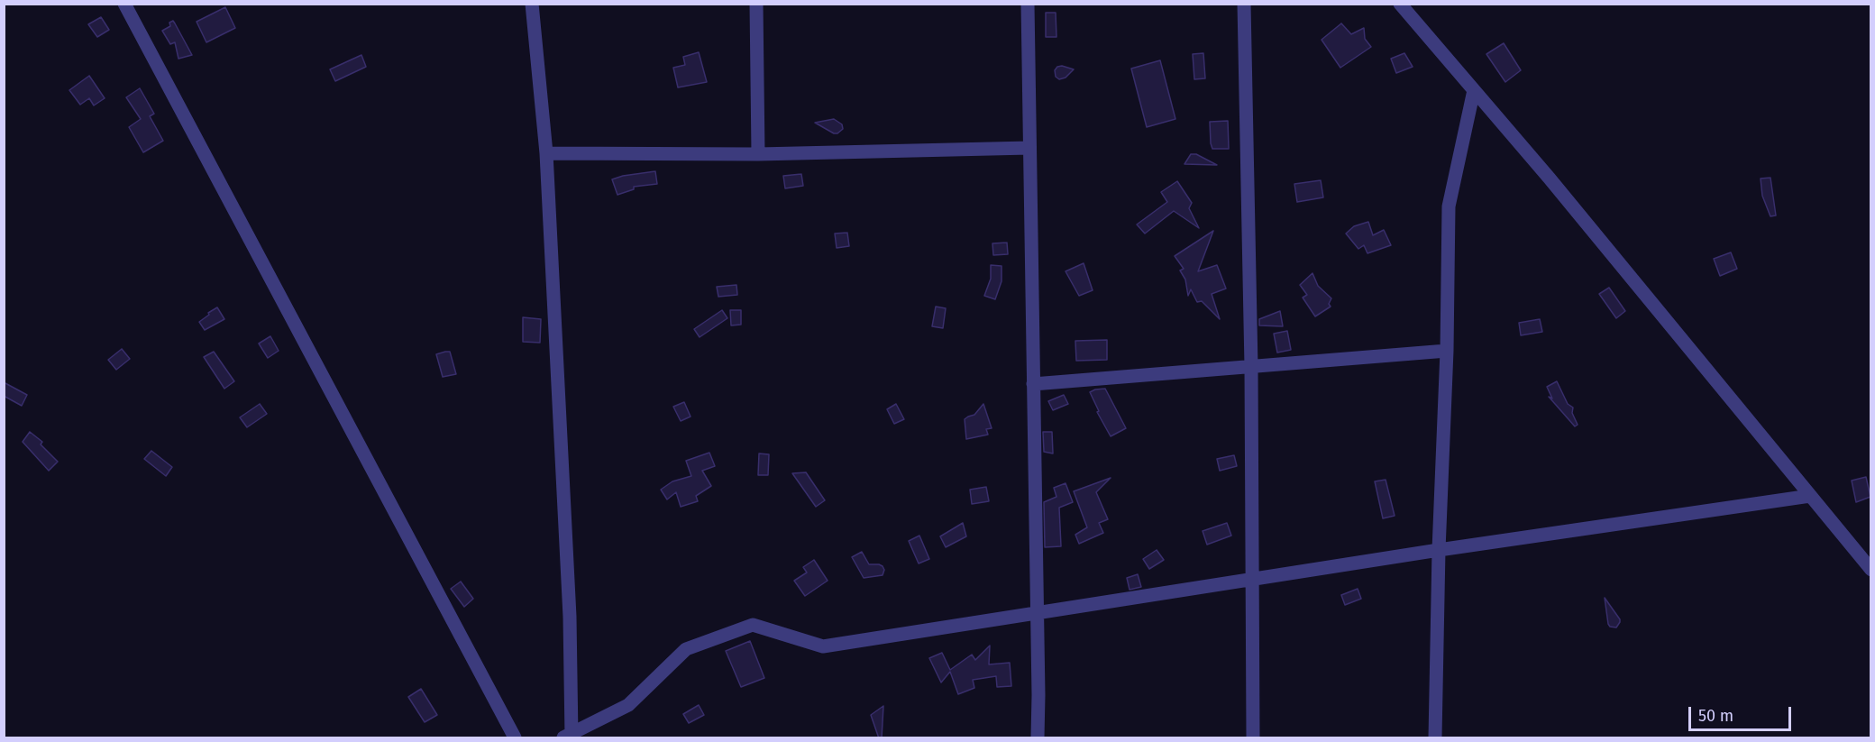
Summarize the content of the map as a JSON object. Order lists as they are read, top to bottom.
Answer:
{
  "scale_bar": "50 m"
}
